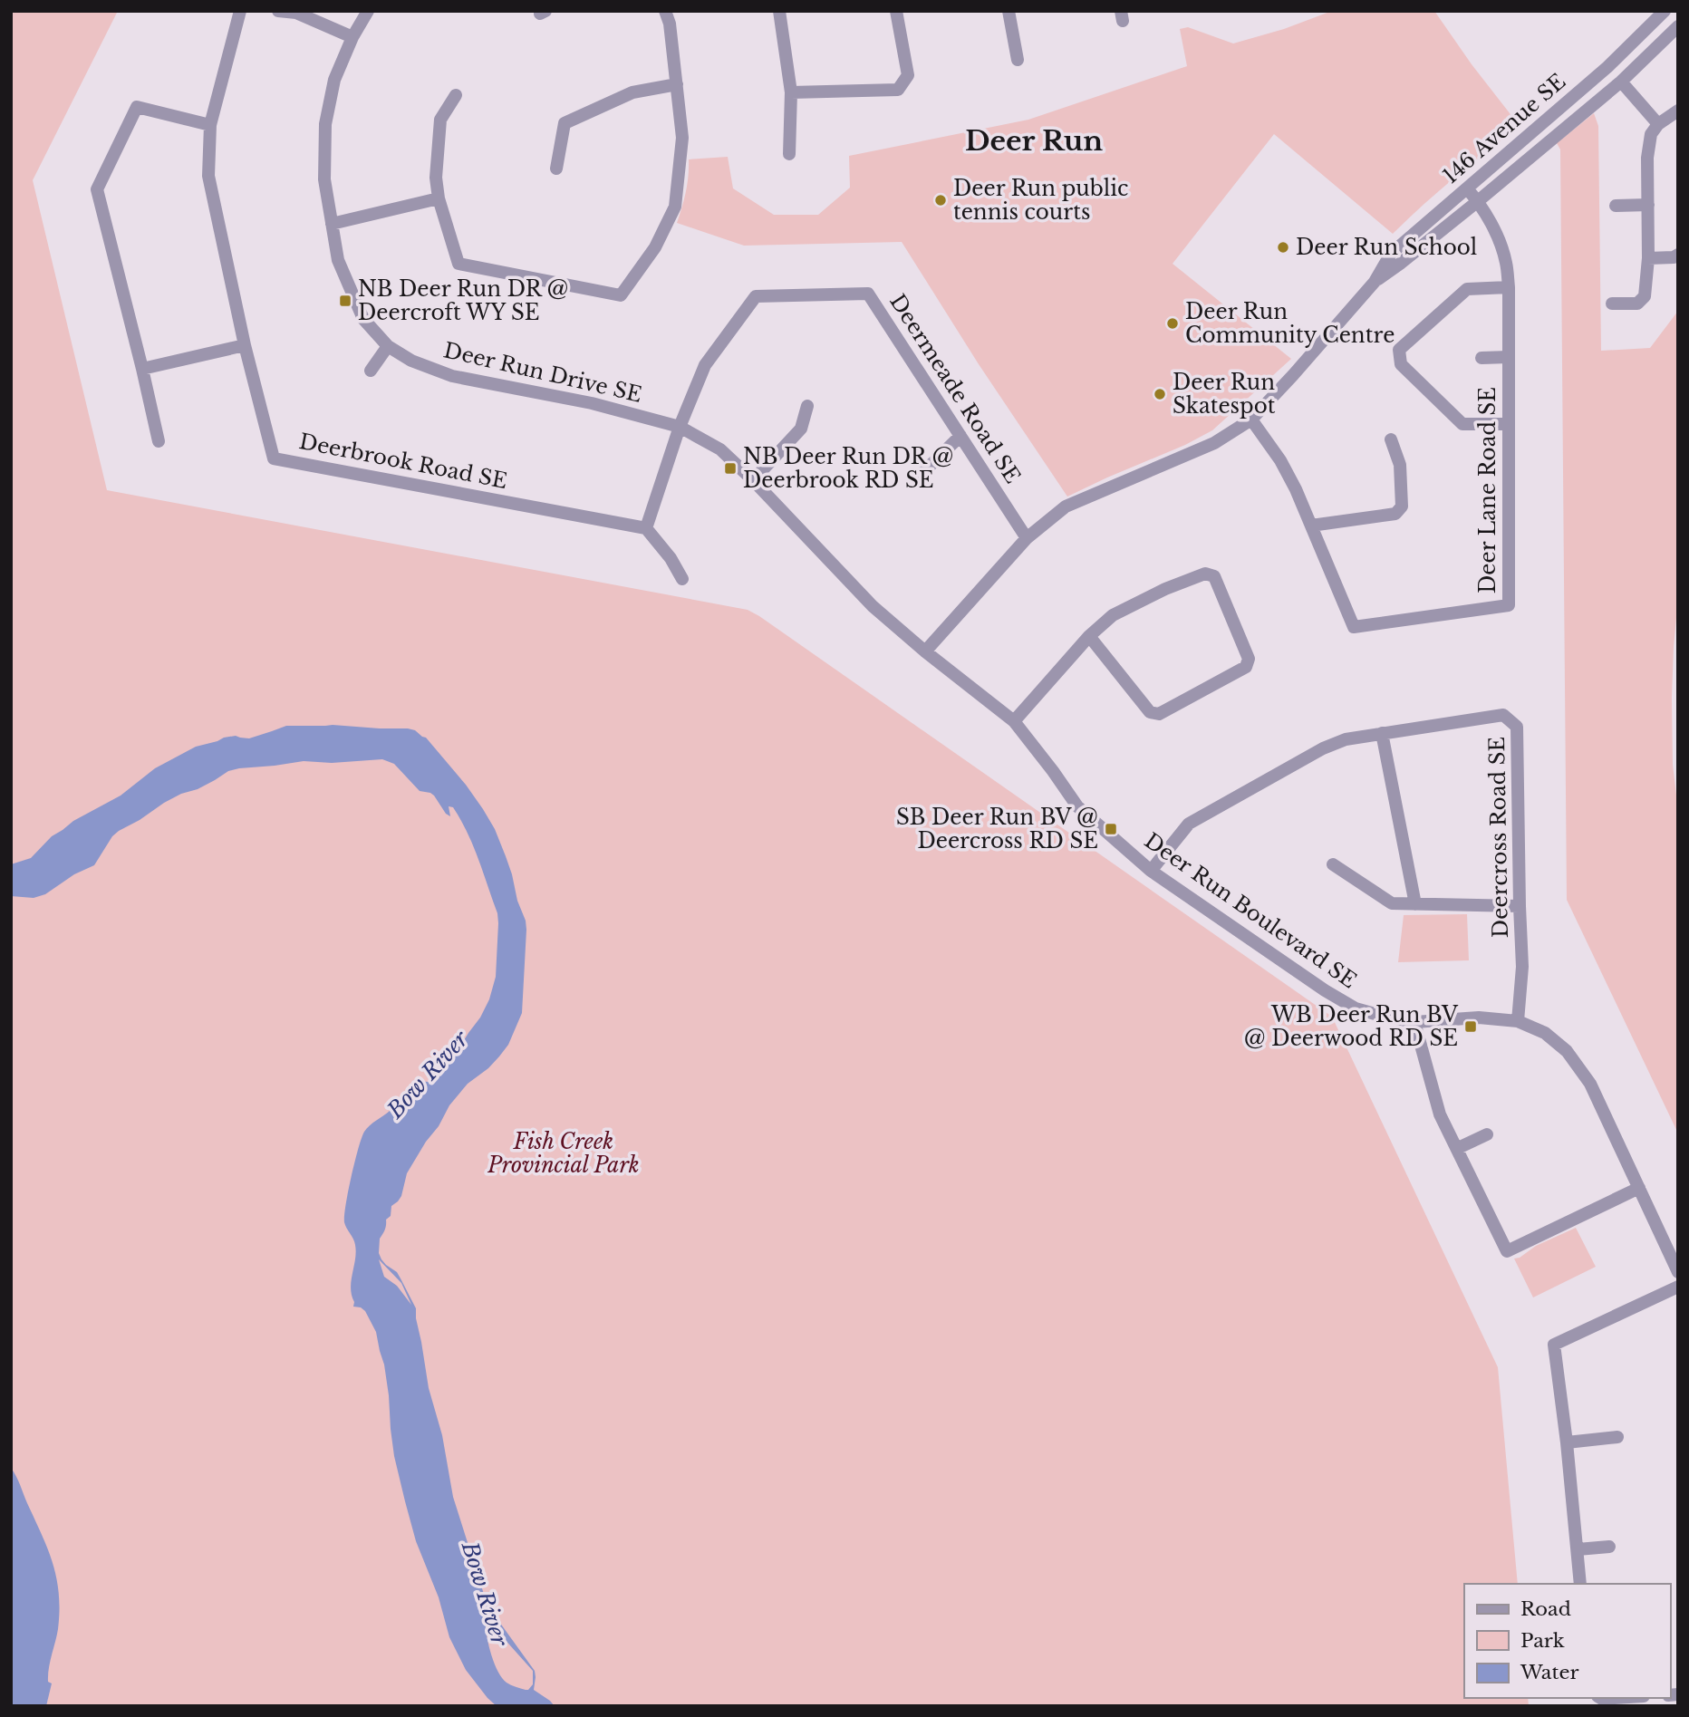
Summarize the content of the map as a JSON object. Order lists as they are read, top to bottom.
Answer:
{
  "streets": {
    "street": [
      "146 Avenue SE",
      "Deer Run Drive SE",
      "Deermeade Road SE",
      "Deerbrook Road SE",
      "Deer Lane Road SE",
      "Deercross Road SE",
      "Deer Run Boulevard SE"
    ]
  },
  "crossings": [
    ["146 Avenue SE", "Deer Run Drive SE"],
    ["146 Avenue SE", "Deermeade Road SE"],
    ["146 Avenue SE", "Deer Lane Road SE"],
    ["146 Avenue SE", "Deer Run Boulevard SE"],
    ["Deer Run Drive SE", "Deermeade Road SE"],
    ["Deer Run Drive SE", "Deer Run Boulevard SE"],
    ["Deercross Road SE", "Deer Run Boulevard SE"]
  ],
  "districts": ["Deer Run"],
  "water": ["Bow River"],
  "parks": ["Fish Creek Provincial Park"],
  "places": {
    "other": [
      "Deer Run public tennis courts",
      "Deer Run School",
      "Deer Run Community Centre",
      "Deer Run Skatespot"
    ],
    "transit": [
      "NB Deer Run DR @ Deercroft WY SE",
      "NB Deer Run DR @ Deerbrook RD SE",
      "SB Deer Run BV @ Deercross RD SE",
      "WB Deer Run BV @ Deerwood RD SE"
    ]
  },
  "legend": ["Road", "Park", "Water"]
}
